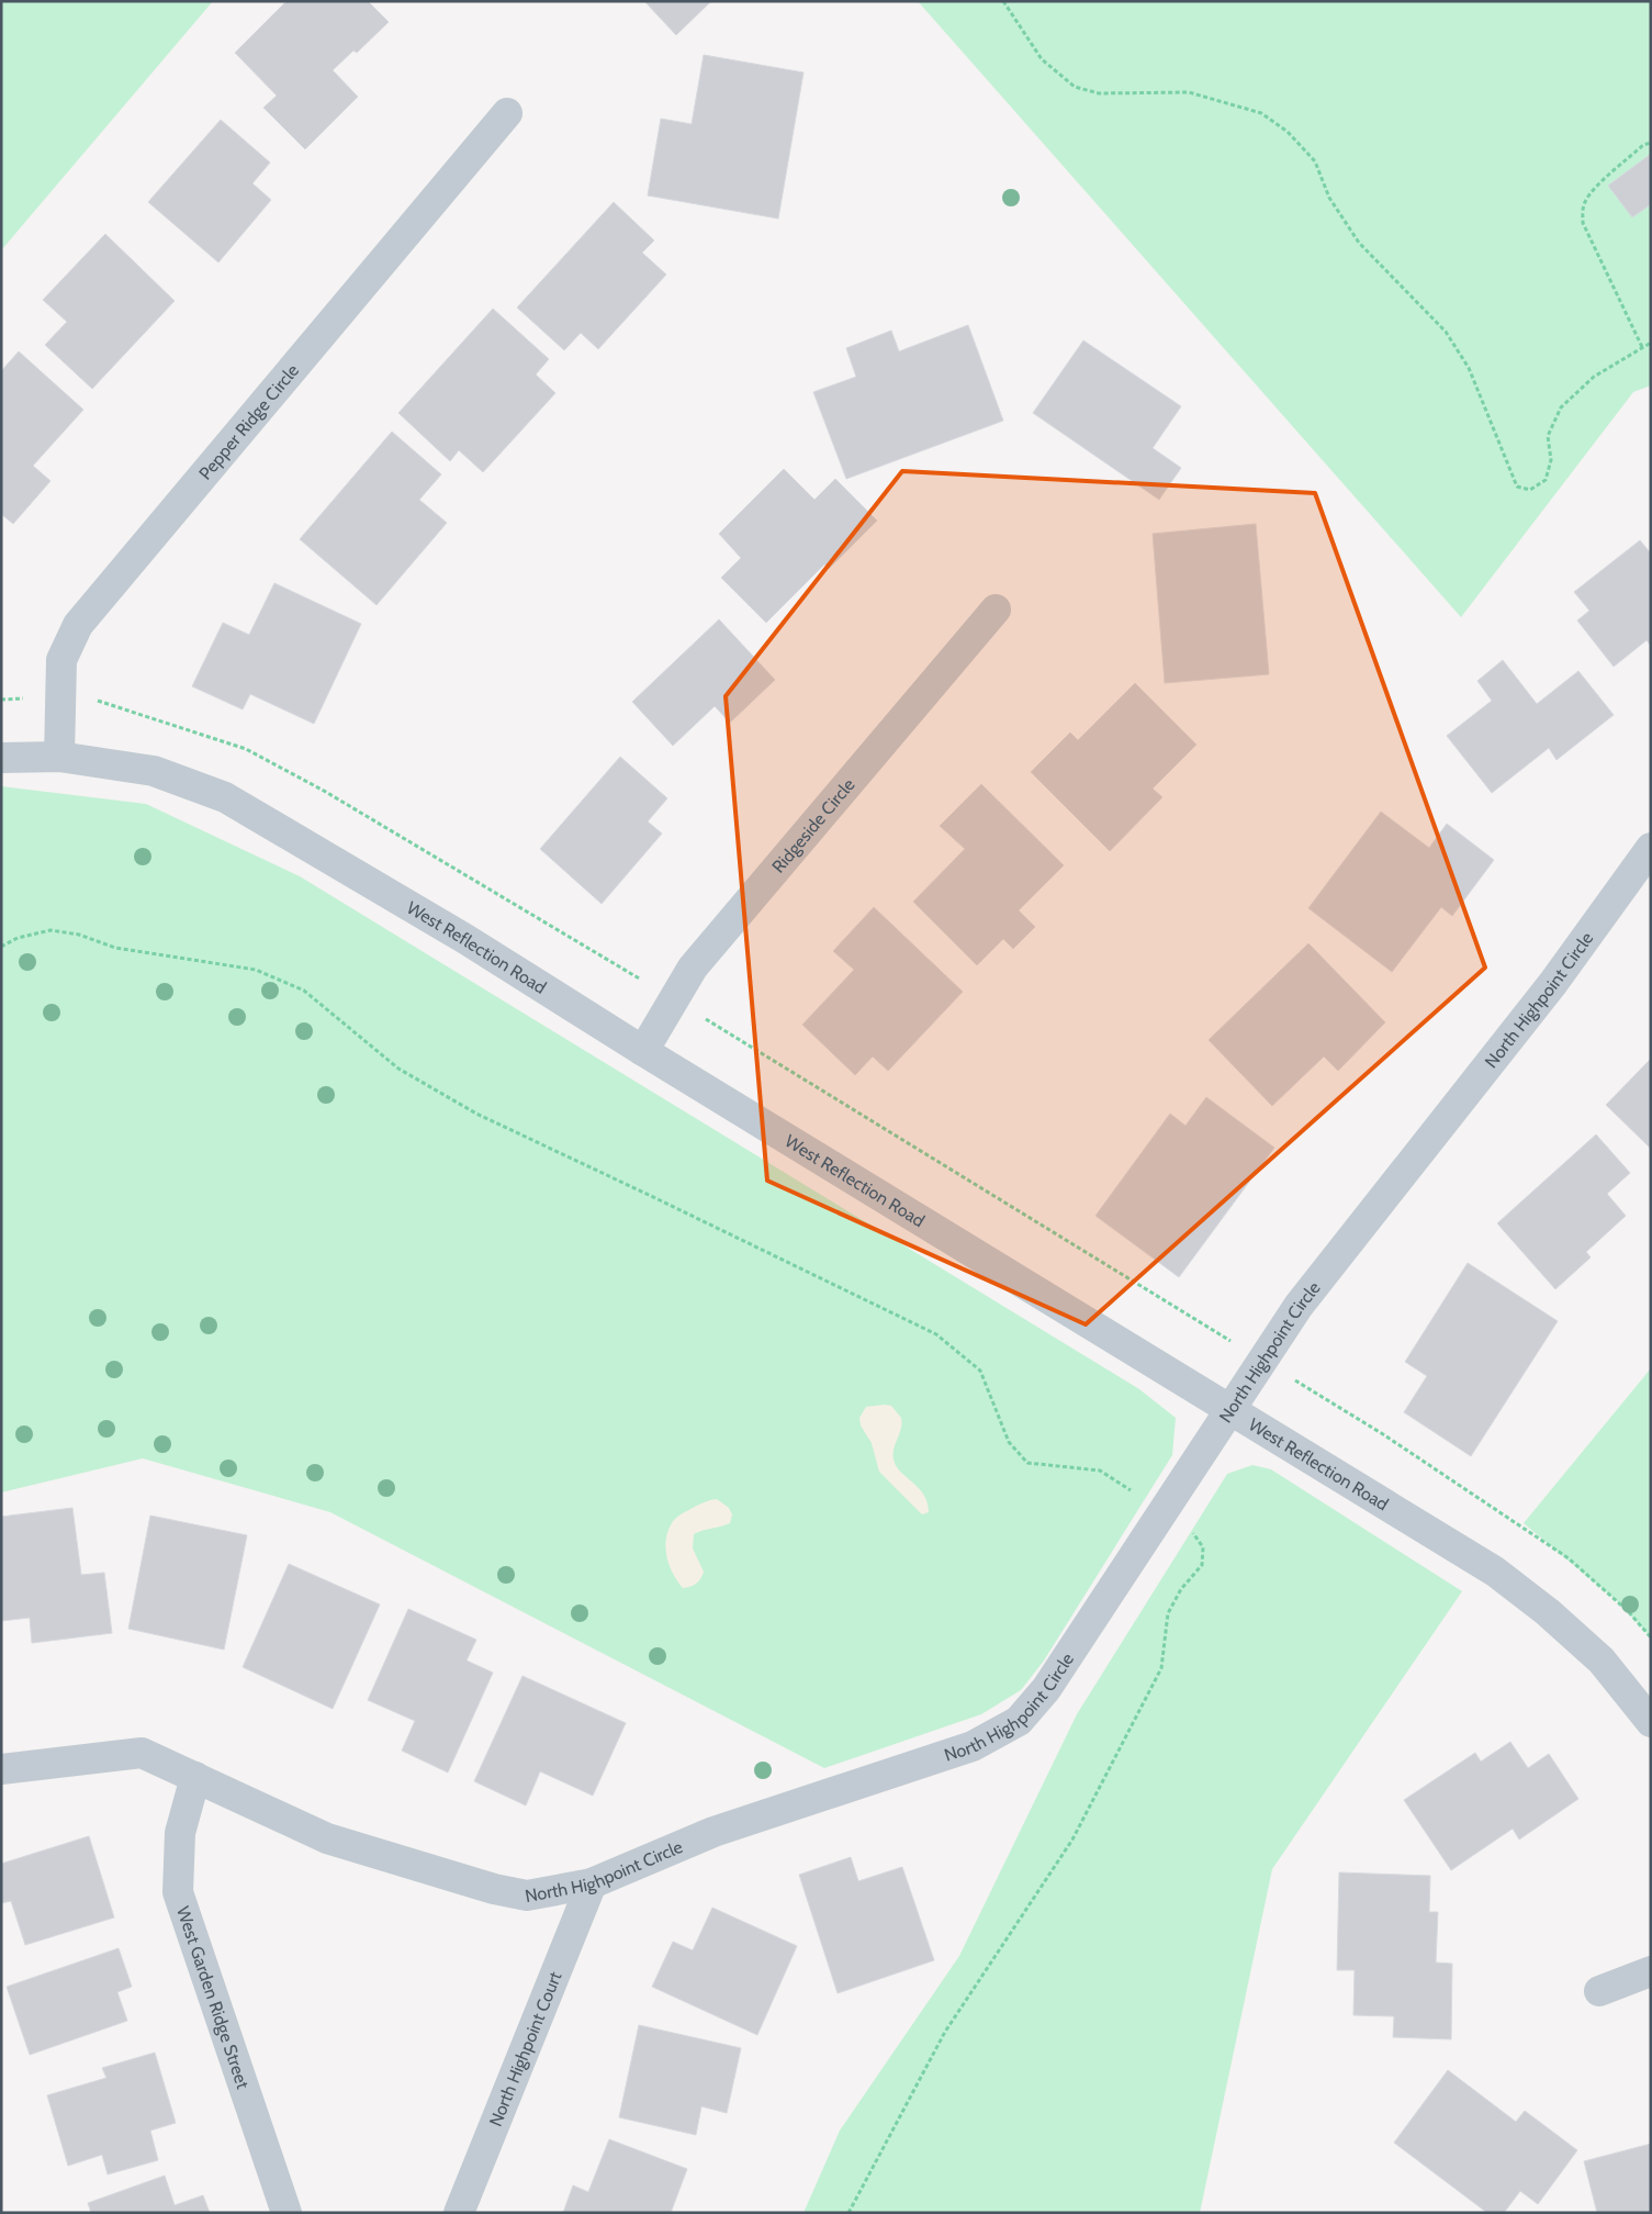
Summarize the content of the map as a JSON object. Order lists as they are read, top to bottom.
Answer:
{
  "streets": {
    "street": [
      "Pepper Ridge Circle",
      "Ridgeside Circle",
      "West Reflection Road",
      "North Highpoint Circle",
      "West Garden Ridge Street",
      "North Highpoint Court"
    ]
  },
  "crossings": [
    ["Pepper Ridge Circle", "West Reflection Road"],
    ["Ridgeside Circle", "West Reflection Road"],
    ["West Reflection Road", "North Highpoint Circle"],
    ["North Highpoint Circle", "West Garden Ridge Street"],
    ["North Highpoint Circle", "North Highpoint Court"]
  ]
}
